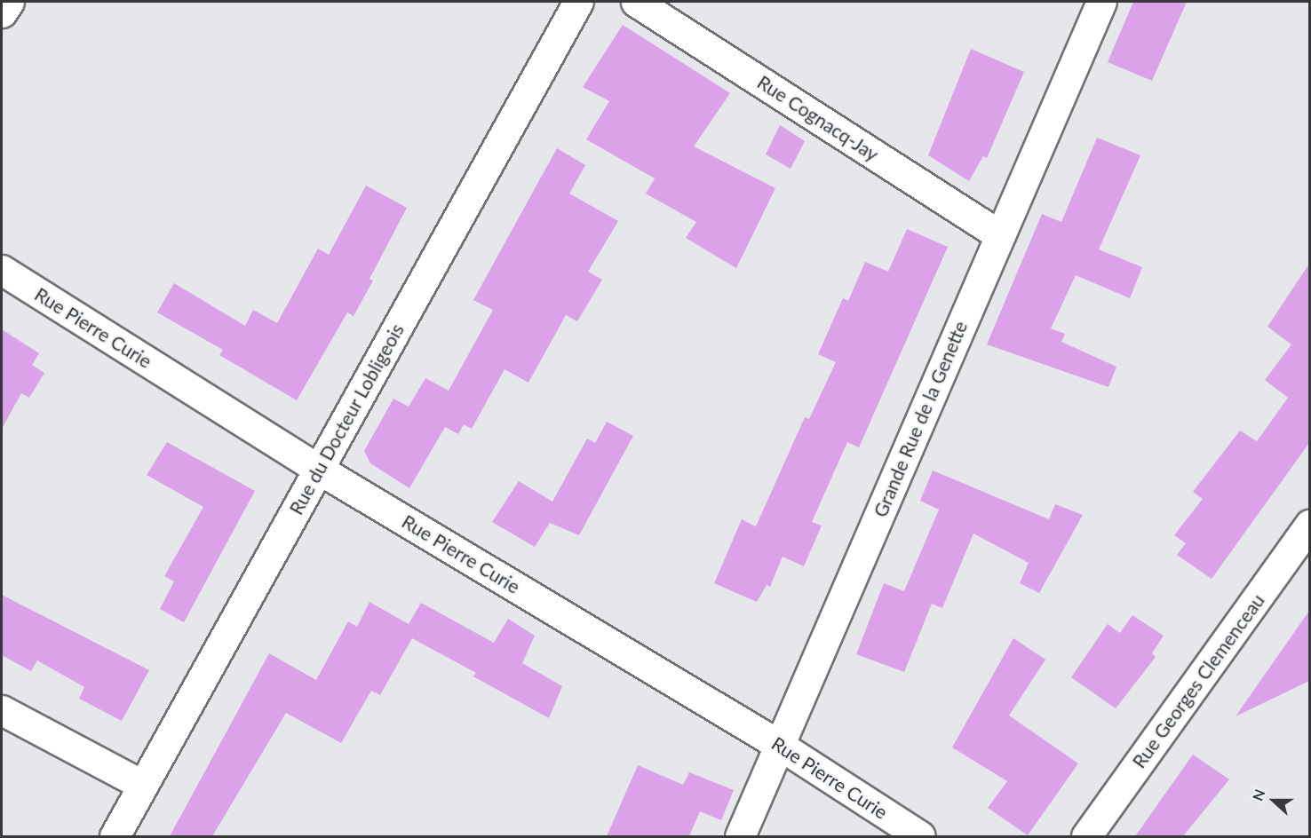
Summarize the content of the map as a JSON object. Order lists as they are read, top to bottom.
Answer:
{
  "streets": {
    "street": [
      "Rue Cognacq-Jay",
      "Rue Pierre Curie",
      "Rue du Docteur Lobligeois",
      "Grande Rue de la Genette",
      "Rue Georges Clemenceau"
    ]
  },
  "crossings": [
    ["Rue Cognacq-Jay", "Grande Rue de la Genette"],
    ["Rue Pierre Curie", "Rue du Docteur Lobligeois"],
    ["Rue Pierre Curie", "Grande Rue de la Genette"]
  ],
  "north": "left"
}
